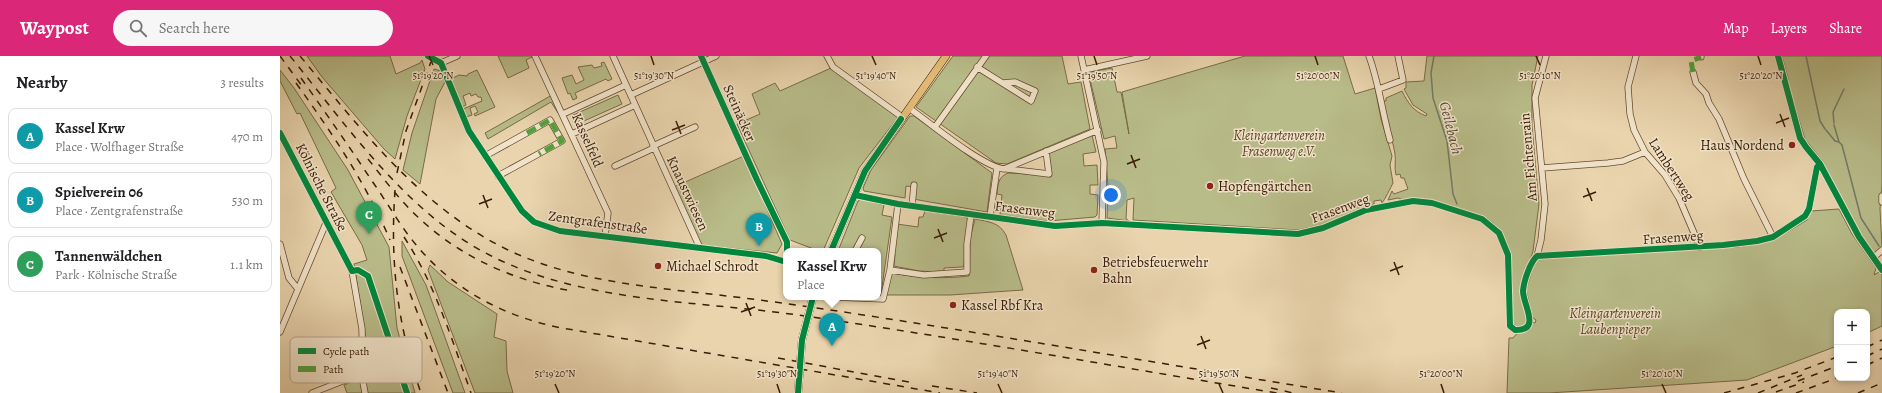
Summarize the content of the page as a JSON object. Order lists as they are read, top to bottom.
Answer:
{
  "streets": {
    "street": [
      "Steinäcker",
      "Kasselfeld",
      "Am Fichtenrain",
      "Lambertweg",
      "Kölnische Straße",
      "Knaustwiesen",
      "Frasenweg",
      "Zentgrafenstraße"
    ]
  },
  "crossings": [
    ["Kasselfeld", "Zentgrafenstraße"],
    ["Am Fichtenrain", "Frasenweg"],
    ["Lambertweg", "Frasenweg"],
    ["Knaustwiesen", "Zentgrafenstraße"]
  ],
  "water": ["Geilebach"],
  "parks": ["Kleingartenverein Frasenweg e.V.", "Kleingartenverein Laubenpieper"],
  "places": [
    "Haus Nordend",
    "Hopfengärtchen",
    "Michael Schrodt",
    "Betriebsfeuerwehr Bahn",
    "Kassel Rbf Kra"
  ],
  "legend": ["Cycle path", "Path"],
  "page": {
    "header": "Waypost",
    "search": "Search here",
    "nav": ["Map", "Layers", "Share"],
    "heading": ["Nearby", "3 results"],
    "list": [
      {
        "mark": "A",
        "name": "Kassel Krw",
        "note": "Place · Wolfhager Straße",
        "value": "470 m"
      },
      {
        "mark": "B",
        "name": "Spielverein 06",
        "note": "Place · Zentgrafenstraße",
        "value": "530 m"
      },
      {
        "mark": "C",
        "name": "Tannenwäldchen",
        "note": "Park · Kölnische Straße",
        "value": "1.1 km"
      }
    ],
    "pins": ["C", "B", "A"],
    "popup": ["Kassel Krw", "Place"],
    "map_buttons": ["+", "−"]
  },
  "coordinates": [
    "51°19'20\"N",
    "51°19'30\"N",
    "51°19'40\"N",
    "51°19'50\"N",
    "51°20'00\"N",
    "51°20'10\"N",
    "51°20'20\"N"
  ]
}
